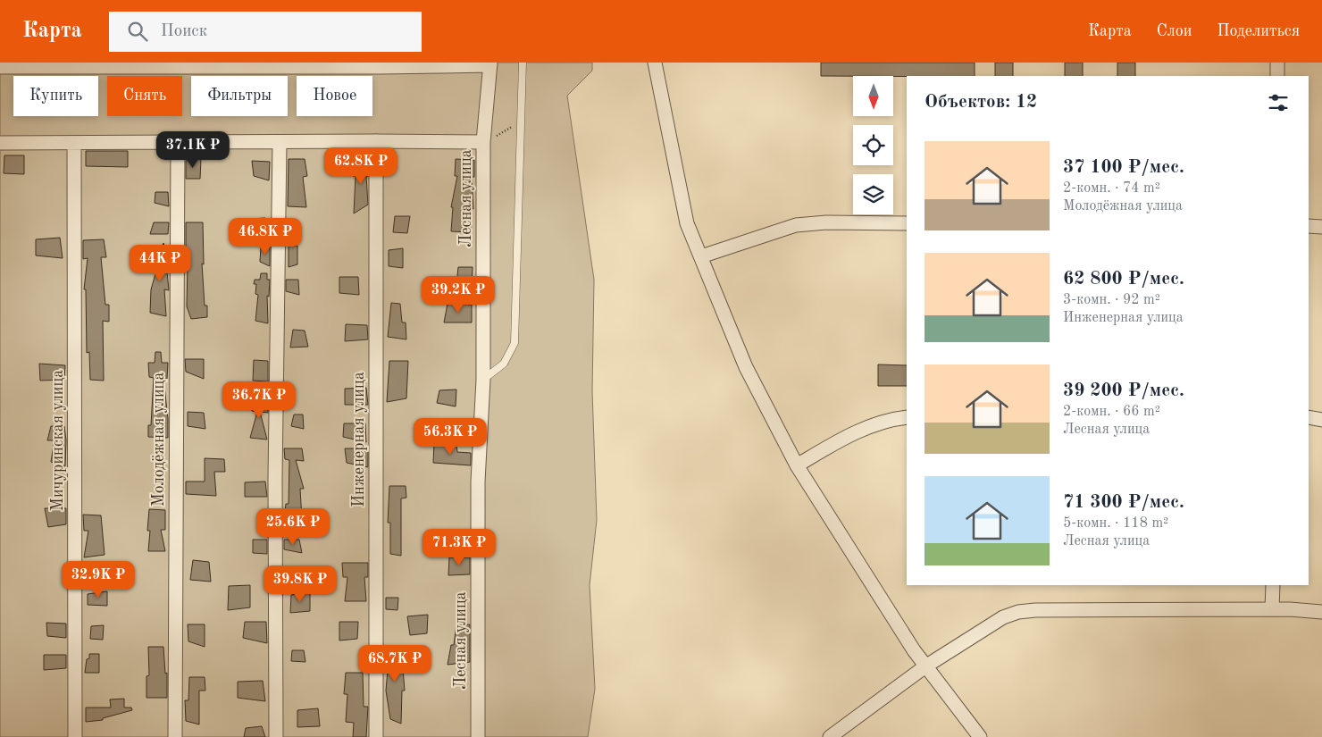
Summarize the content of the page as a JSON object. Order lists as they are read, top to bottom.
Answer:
{
  "streets": {
    "street": [
      "Лесная улица",
      "Молодёжная улица",
      "Инженерная улица",
      "Мичуринская улица"
    ]
  },
  "north": "bottom",
  "page": {
    "header": "Карта",
    "search": "Поиск",
    "nav": ["Карта", "Слои", "Поделиться"],
    "chip": [
      "Купить",
      "Снять",
      "Фильтры",
      "Новое"
    ],
    "heading": "Объектов: 12",
    "list": [
      {
        "name": "37 100 ₽/мес.",
        "note": "2-комн. · 74 m² · Молодёжная улица"
      },
      {
        "name": "62 800 ₽/мес.",
        "note": "3-комн. · 92 m² · Инженерная улица"
      },
      {
        "name": "39 200 ₽/мес.",
        "note": "2-комн. · 66 m² · Лесная улица"
      },
      {
        "name": "71 300 ₽/мес.",
        "note": "5-комн. · 118 m² · Лесная улица"
      }
    ],
    "price": [
      "37.1K ₽",
      "62.8K ₽",
      "46.8K ₽",
      "44K ₽",
      "39.2K ₽",
      "36.7K ₽",
      "56.3K ₽",
      "25.6K ₽",
      "71.3K ₽",
      "32.9K ₽",
      "39.8K ₽",
      "68.7K ₽"
    ]
  }
}
